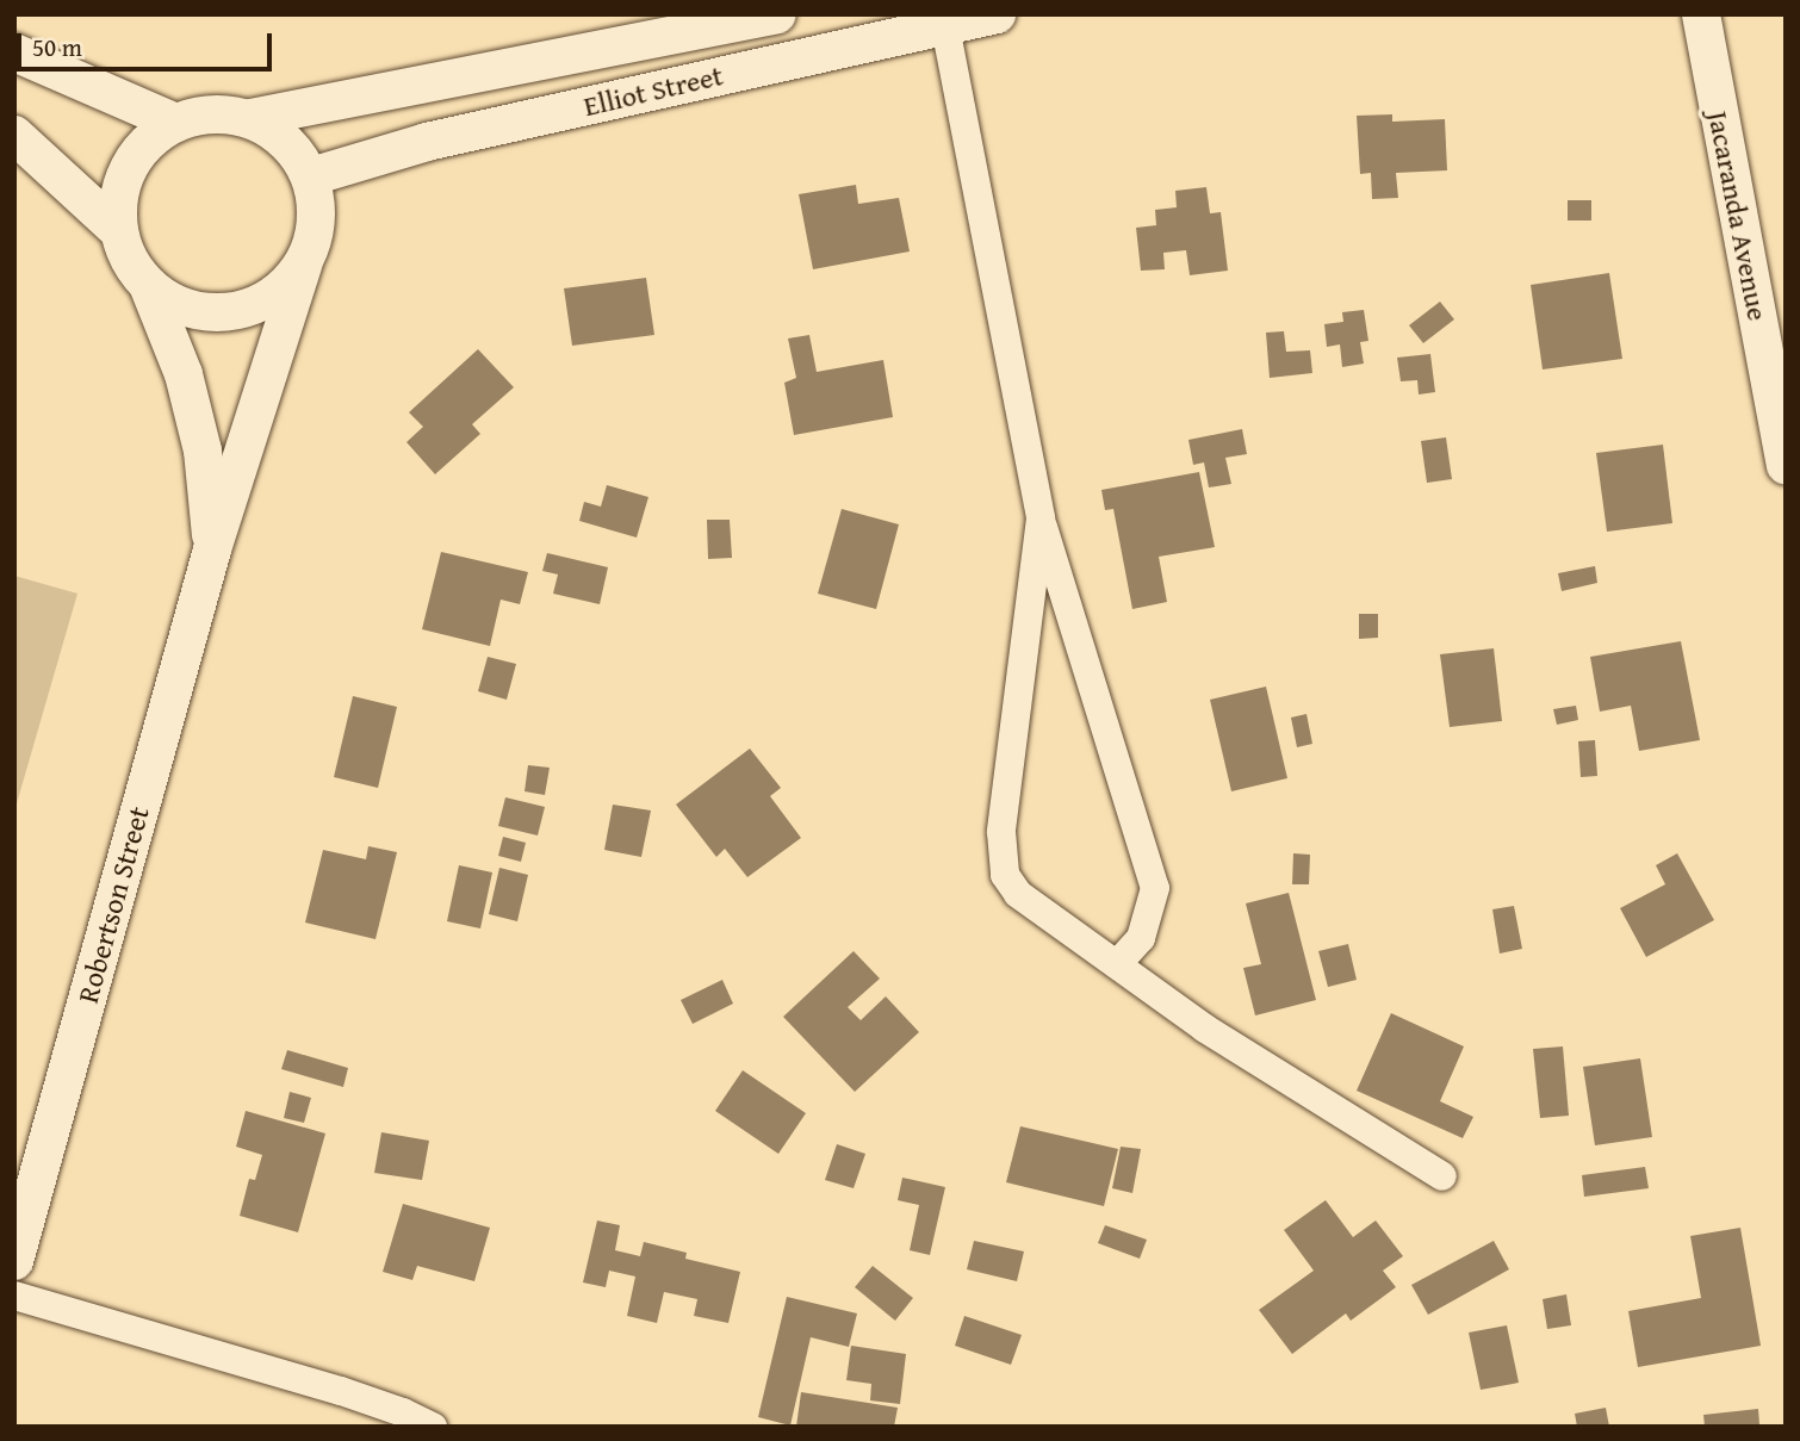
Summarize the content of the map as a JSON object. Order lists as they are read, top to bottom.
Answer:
{
  "streets": {
    "street": ["Elliot Street", "Jacaranda Avenue", "Robertson Street"]
  },
  "crossings": [
    ["Elliot Street", "Robertson Street"]
  ],
  "scale_bar": "50 m"
}
